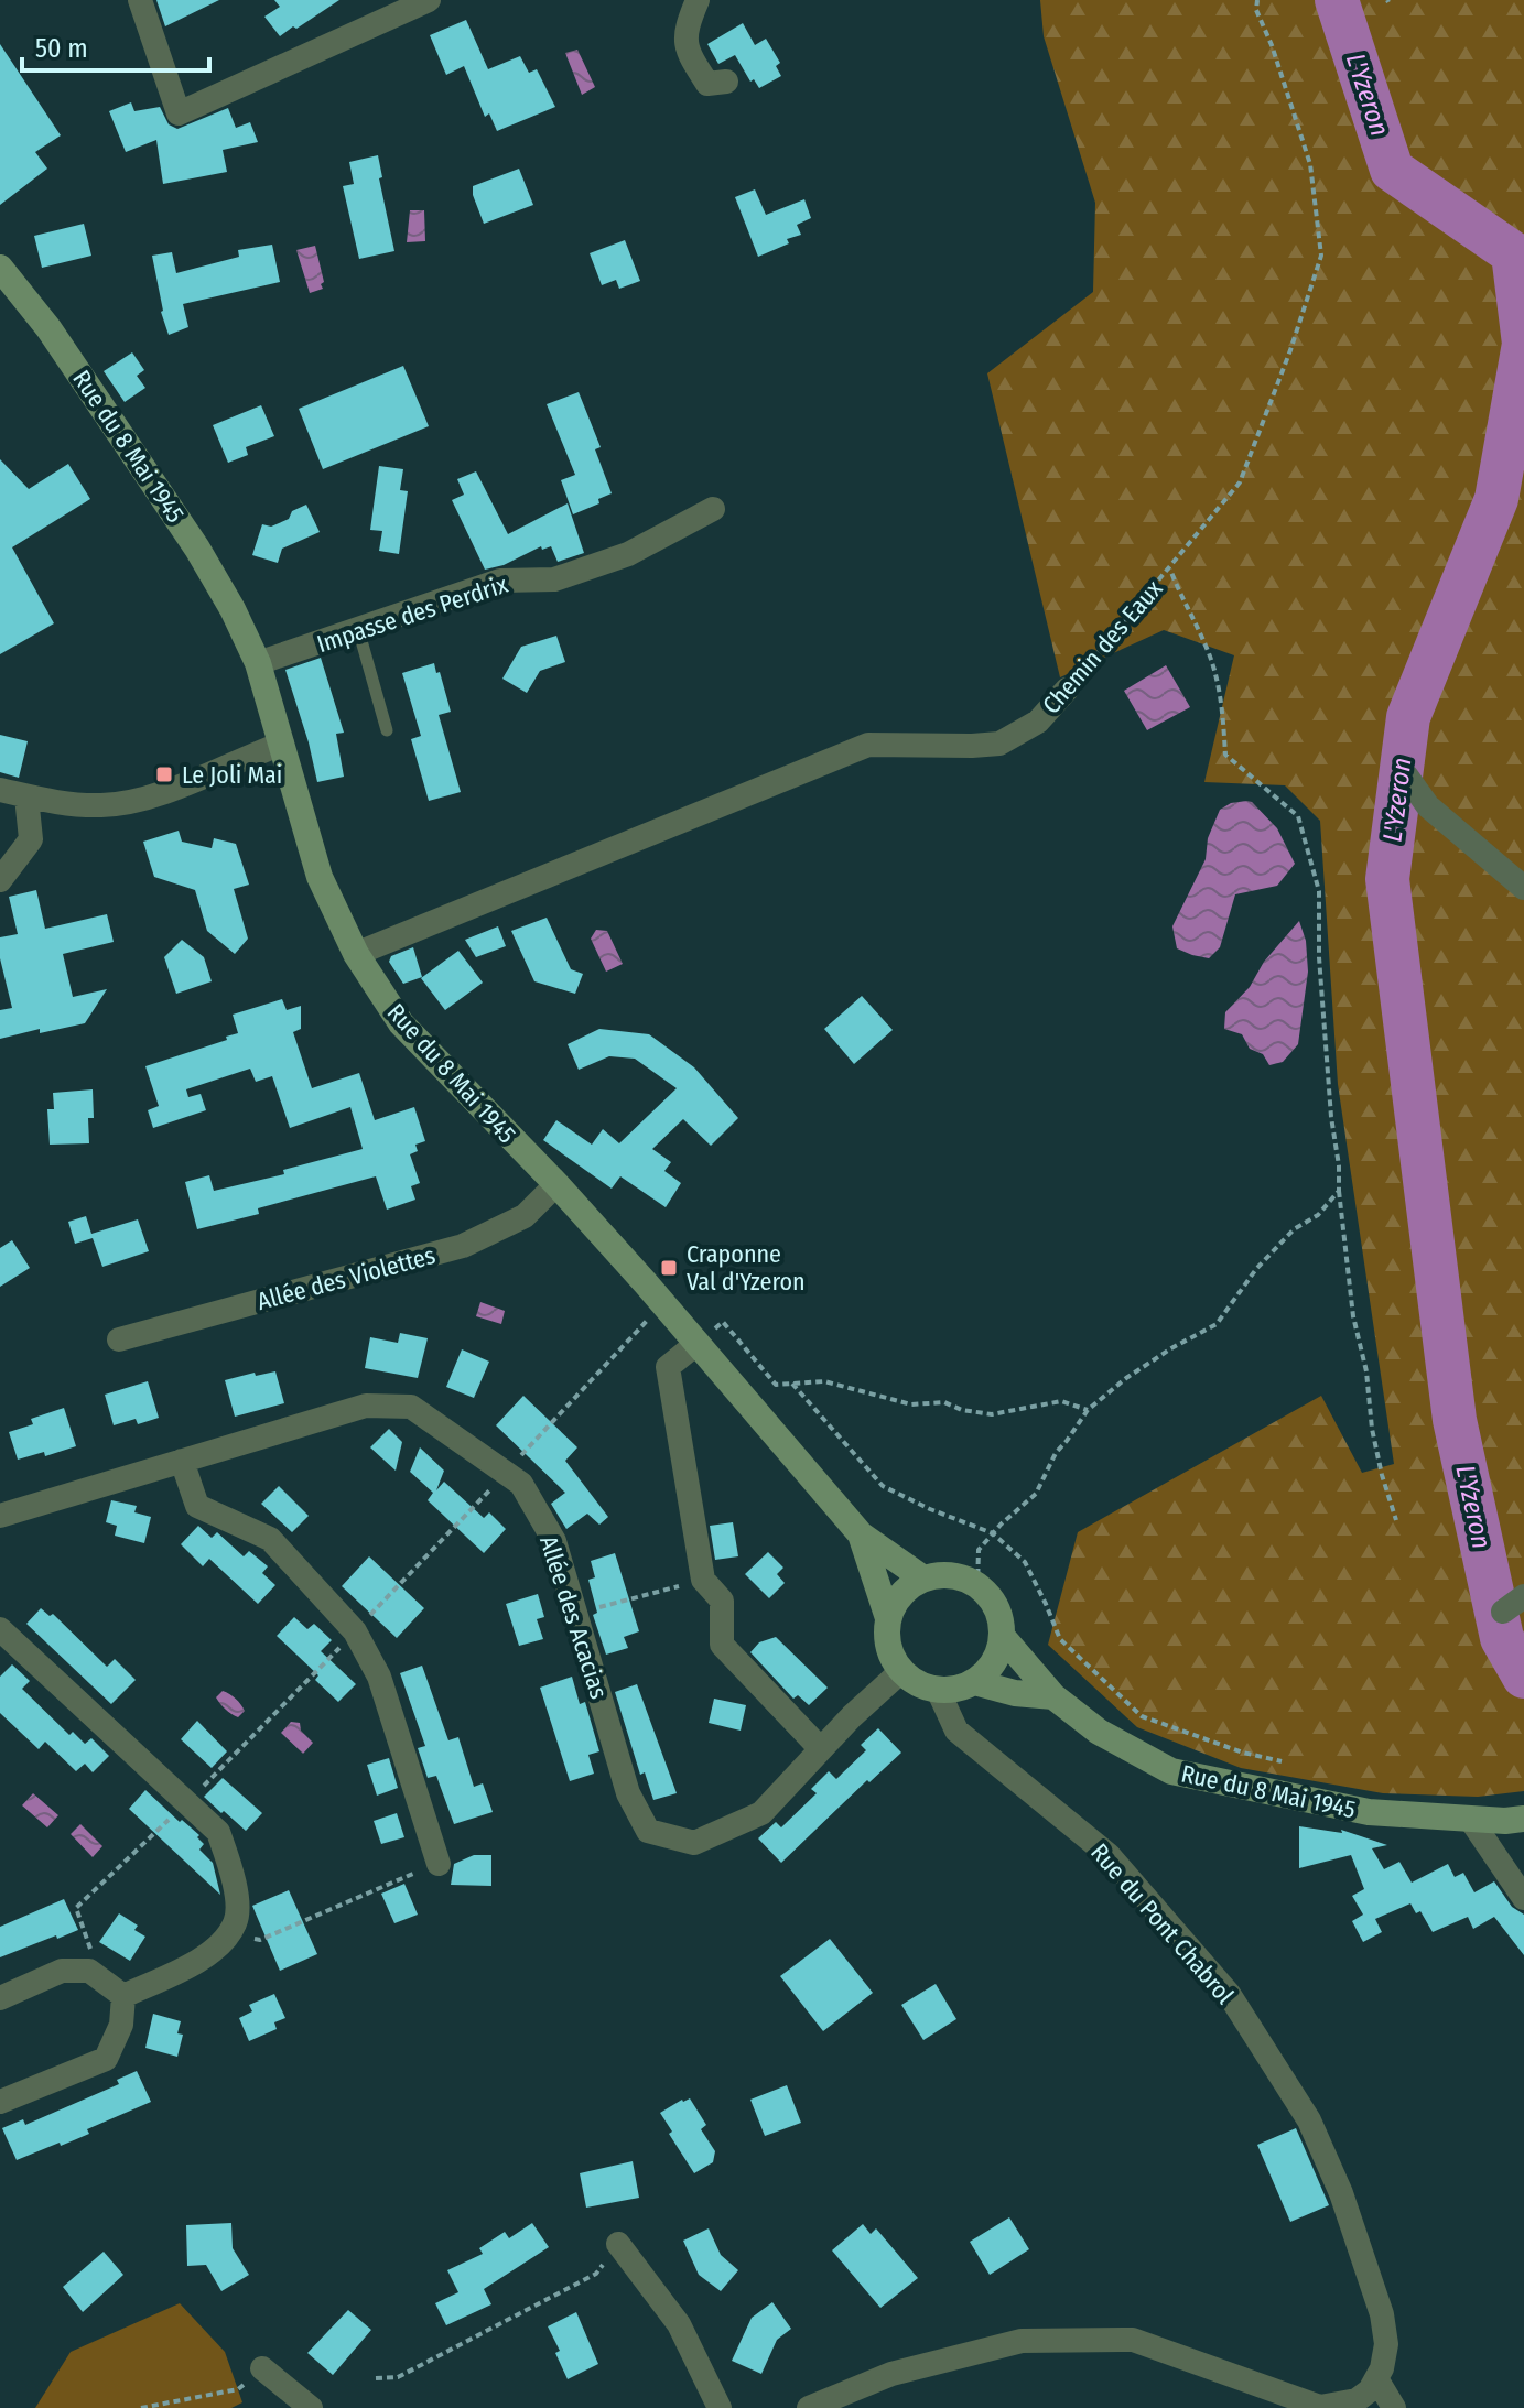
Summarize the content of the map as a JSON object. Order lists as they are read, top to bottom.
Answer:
{
  "streets": {
    "main road": ["Rue du 8 Mai 1945"],
    "street": [
      "Impasse des Perdrix",
      "Chemin des Eaux",
      "Allée des Violettes",
      "Allée des Acacias",
      "Rue du Pont Chabrol"
    ]
  },
  "crossings": [
    ["Rue du 8 Mai 1945", "Impasse des Perdrix"],
    ["Rue du 8 Mai 1945", "Chemin des Eaux"],
    ["Rue du 8 Mai 1945", "Allée des Violettes"],
    ["Rue du 8 Mai 1945", "Allée des Acacias"],
    ["Rue du 8 Mai 1945", "Rue du Pont Chabrol"],
    ["Allée des Acacias", "Rue du Pont Chabrol"]
  ],
  "water": ["L'Yzeron"],
  "places": {
    "transit": ["Le Joli Mai", "Craponne Val d'Yzeron"]
  },
  "scale_bar": "50 m"
}
